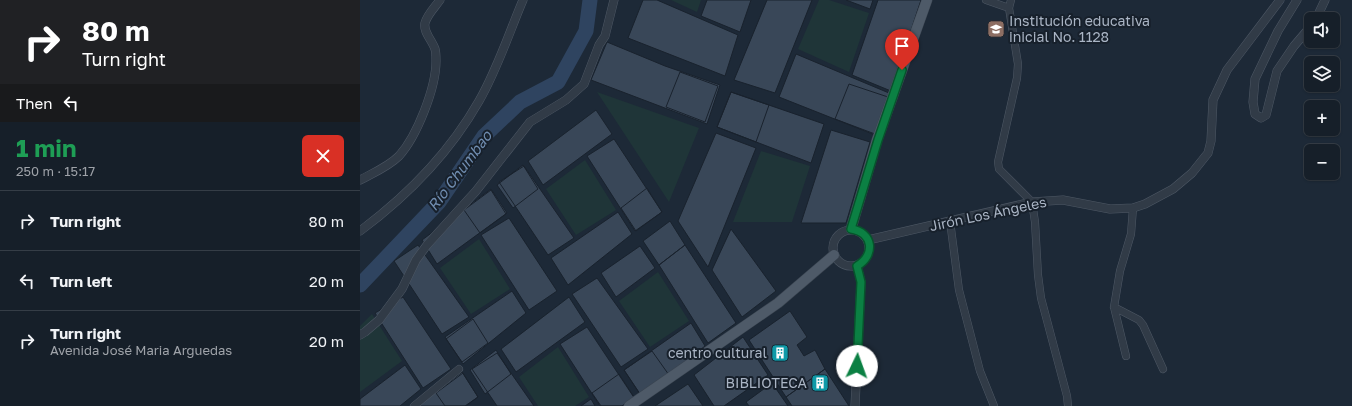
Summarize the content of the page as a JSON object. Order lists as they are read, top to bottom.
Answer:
{
  "streets": {
    "street": ["Jirón Los Ángeles"]
  },
  "water": ["Río Chumbao"],
  "places": {
    "school or university": ["Institución educativa inicial No. 1128"],
    "building": ["centro cultural", "BIBLIOTECA"]
  },
  "page": {
    "turn": ["80 m", "Turn right"],
    "map_buttons": ["+", "−"],
    "then": "Then",
    "heading": ["1 min", "250 m · 15:17"],
    "list": [
      {
        "name": "Turn right",
        "value": "80 m"
      },
      {
        "name": "Turn left",
        "value": "20 m"
      },
      {
        "name": "Turn right",
        "note": "Avenida José Maria Arguedas",
        "value": "20 m"
      }
    ]
  }
}
